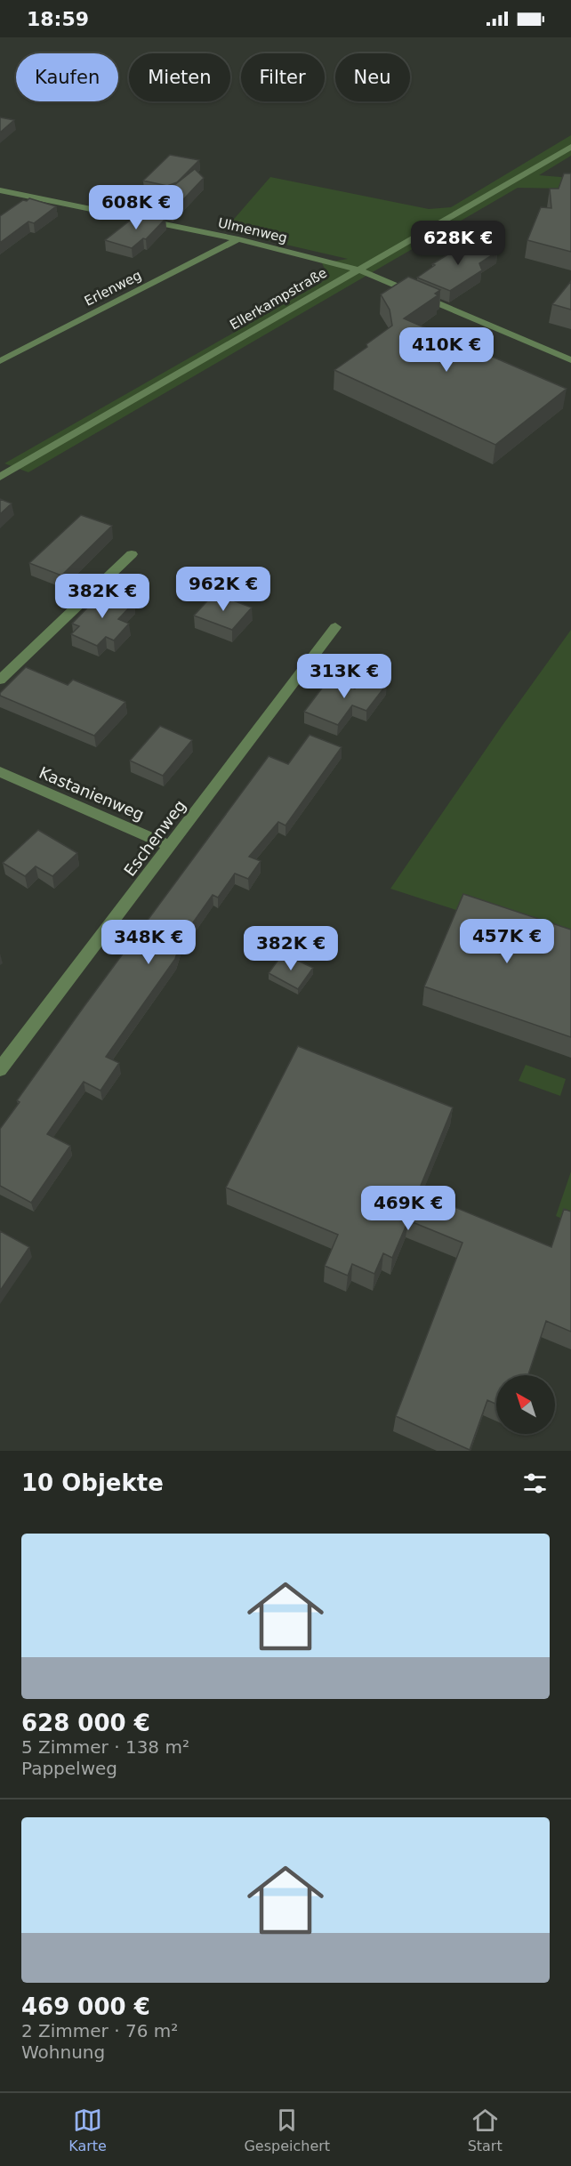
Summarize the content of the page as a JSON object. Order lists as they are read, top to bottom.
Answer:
{
  "streets": {
    "street": [
      "Ulmenweg",
      "Erlenweg",
      "Ellerkampstraße",
      "Kastanienweg",
      "Eschenweg"
    ]
  },
  "crossings": [
    ["Ulmenweg", "Erlenweg"],
    ["Ulmenweg", "Ellerkampstraße"],
    ["Kastanienweg", "Eschenweg"]
  ],
  "north": "top left",
  "page": {
    "status": "18:59",
    "chip": [
      "Kaufen",
      "Mieten",
      "Filter",
      "Neu"
    ],
    "price": [
      "608K €",
      "628K €",
      "410K €",
      "962K €",
      "382K €",
      "313K €",
      "457K €",
      "348K €",
      "382K €",
      "469K €"
    ],
    "heading": "10 Objekte",
    "list": [
      {
        "name": "628 000 €",
        "note": "5 Zimmer · 138 m² · Pappelweg"
      },
      {
        "name": "469 000 €",
        "note": "2 Zimmer · 76 m² · Wohnung"
      }
    ],
    "tabs": ["Karte", "Gespeichert", "Start"]
  }
}
